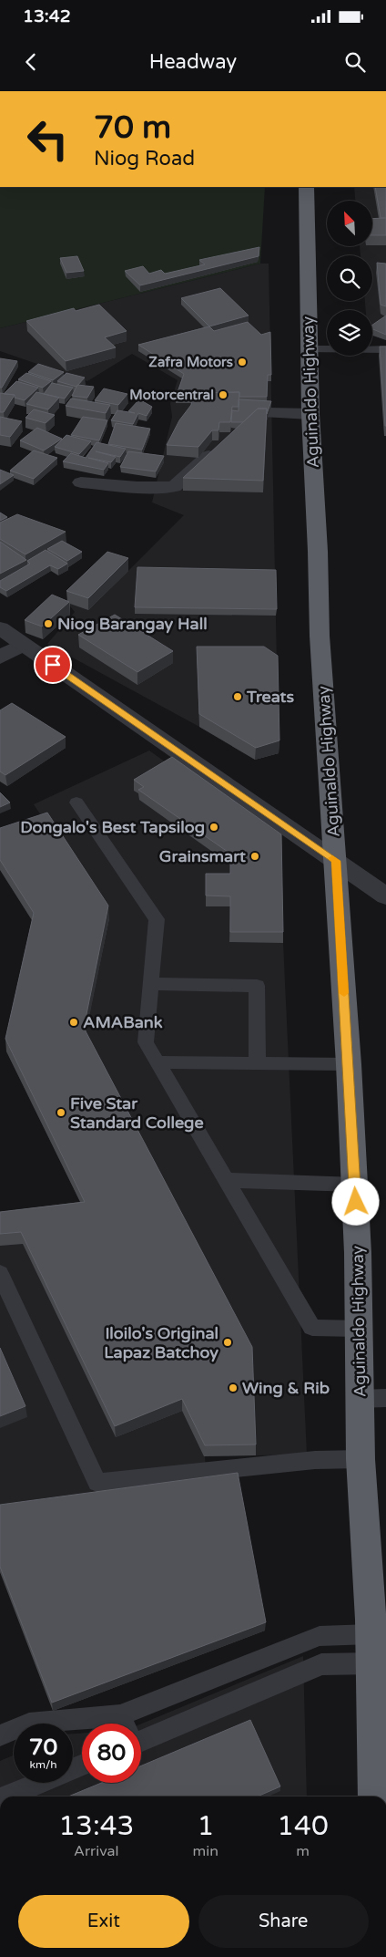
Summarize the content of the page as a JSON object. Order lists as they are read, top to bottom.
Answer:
{
  "streets": {
    "highway": ["Aguinaldo Highway"]
  },
  "places": [
    "Zafra Motors",
    "Motorcentral",
    "Niog Barangay Hall",
    "Treats",
    "Dongalo's Best Tapsilog",
    "Grainsmart",
    "AMABank",
    "Five Star Standard College",
    "Iloilo's Original Lapaz Batchoy",
    "Wing & Rib"
  ],
  "north": "top left",
  "page": {
    "status": "13:42",
    "header": "Headway",
    "turn": ["70 m", "Niog Road"],
    "speed": "70 km/h",
    "limit": "80",
    "eta": [
      "13:43",
      "Arrival",
      "1",
      "min",
      "140",
      "m"
    ],
    "buttons": ["Exit", "Share"]
  }
}
